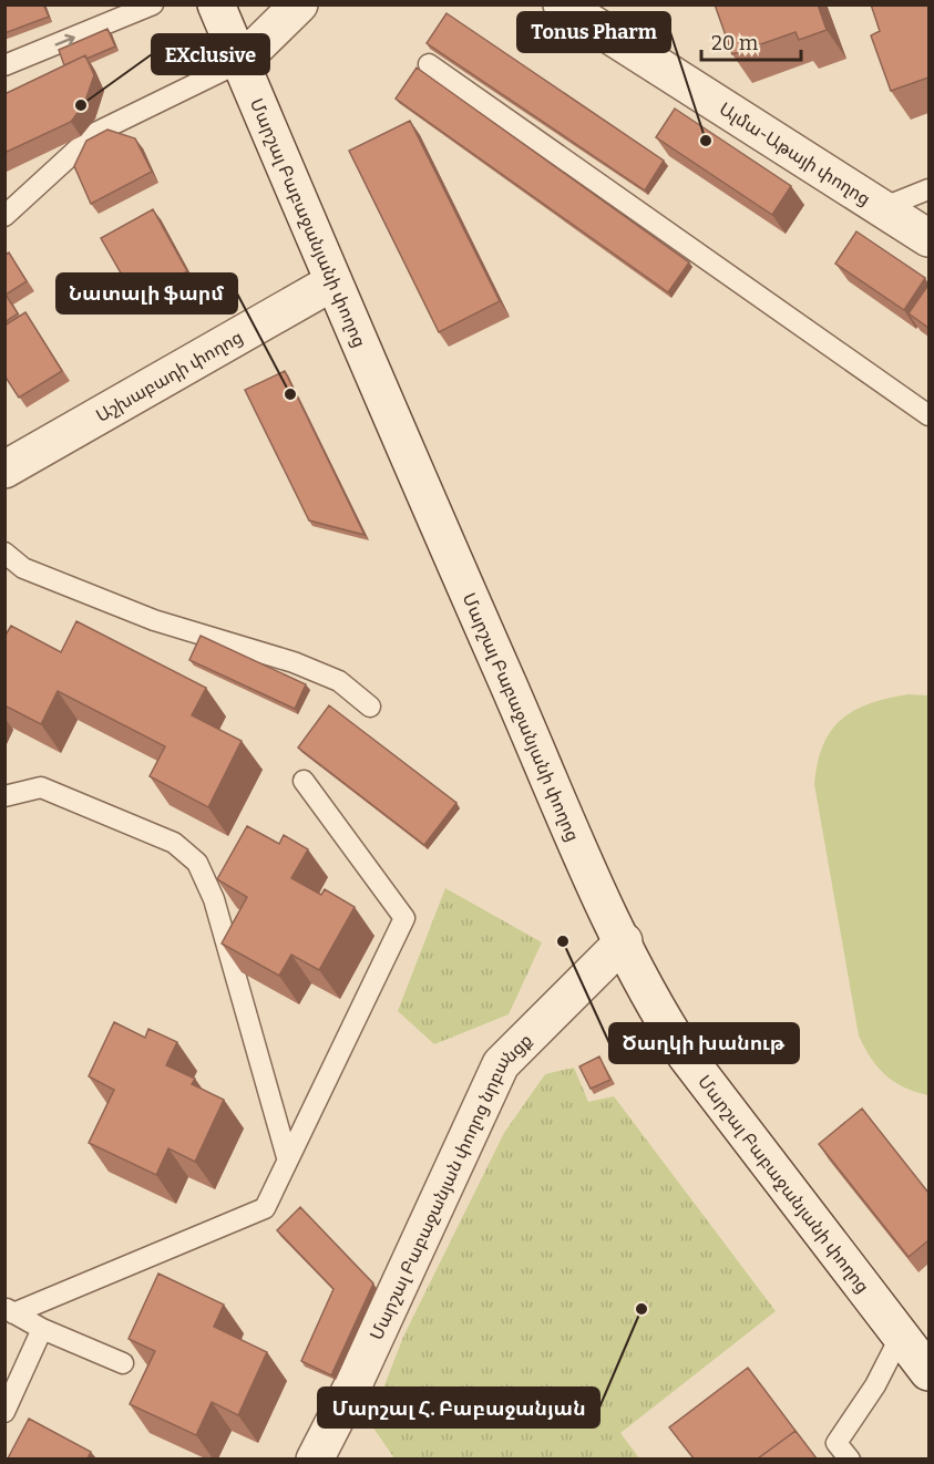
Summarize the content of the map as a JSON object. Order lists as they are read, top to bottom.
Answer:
{
  "streets": {
    "main road": [
      "Ալմա-Աթայի փողոց",
      "Մարշալ Բաբաջանյանի փողոց",
      "Աշխաբադի փողոց",
      "Մարշալ Բաբաջանյան փողոց նրբանցք"
    ]
  },
  "crossings": [
    ["Մարշալ Բաբաջանյանի փողոց", "Աշխաբադի փողոց"],
    ["Մարշալ Բաբաջանյանի փողոց", "Մարշալ Բաբաջանյան փողոց նրբանցք"]
  ],
  "places": [
    "EXclusive",
    "Tonus Pharm",
    "Նատալի ֆարմ",
    "Ծաղկի խանութ",
    "Մարշալ Հ. Բաբաջանյան"
  ],
  "scale_bar": "20 m"
}
